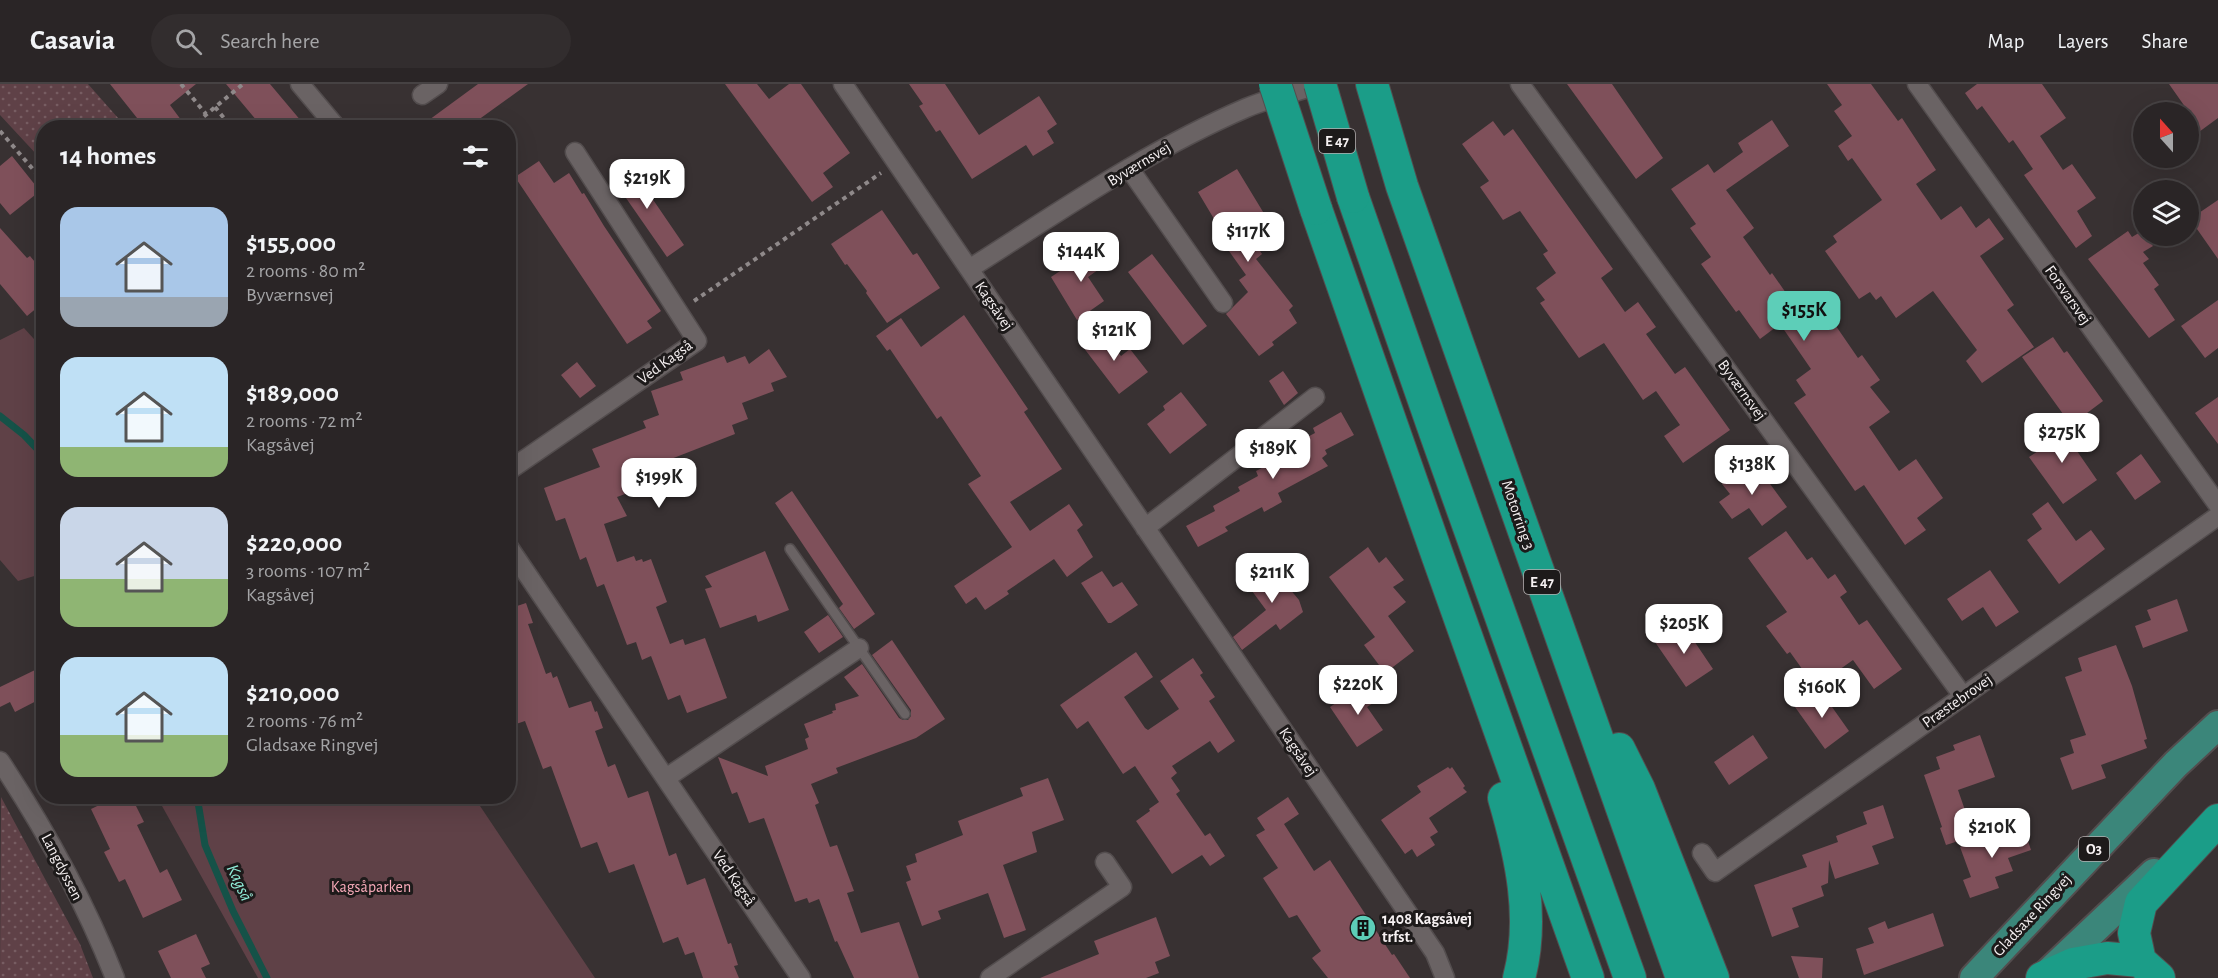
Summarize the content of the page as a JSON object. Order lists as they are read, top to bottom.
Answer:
{
  "streets": {
    "highway": ["E 47", "Motorring 3"],
    "main road": ["O3", "Gladsaxe Ringvej"],
    "street": [
      "Byværnsvej",
      "Forsvarsvej",
      "Kagsåvej",
      "Ved Kagså",
      "Præstebrovej",
      "Langdyssen"
    ]
  },
  "crossings": [
    ["E 47", "Byværnsvej"],
    ["Byværnsvej", "Kagsåvej"],
    ["Byværnsvej", "Præstebrovej"]
  ],
  "water": ["Kagså"],
  "parks": ["Kagsåparken"],
  "places": {
    "building": ["1408 Kagsåvej trfst."]
  },
  "north": "top",
  "page": {
    "header": "Casavia",
    "search": "Search here",
    "nav": ["Map", "Layers", "Share"],
    "heading": "14 homes",
    "price": [
      "$219K",
      "$117K",
      "$144K",
      "$155K",
      "$121K",
      "$275K",
      "$189K",
      "$138K",
      "$199K",
      "$211K",
      "$205K",
      "$220K",
      "$160K",
      "$210K"
    ],
    "list": [
      {
        "name": "$155,000",
        "note": "2 rooms · 80 m² · Byværnsvej"
      },
      {
        "name": "$189,000",
        "note": "2 rooms · 72 m² · Kagsåvej"
      },
      {
        "name": "$220,000",
        "note": "3 rooms · 107 m² · Kagsåvej"
      },
      {
        "name": "$210,000",
        "note": "2 rooms · 76 m² · Gladsaxe Ringvej"
      }
    ]
  }
}
